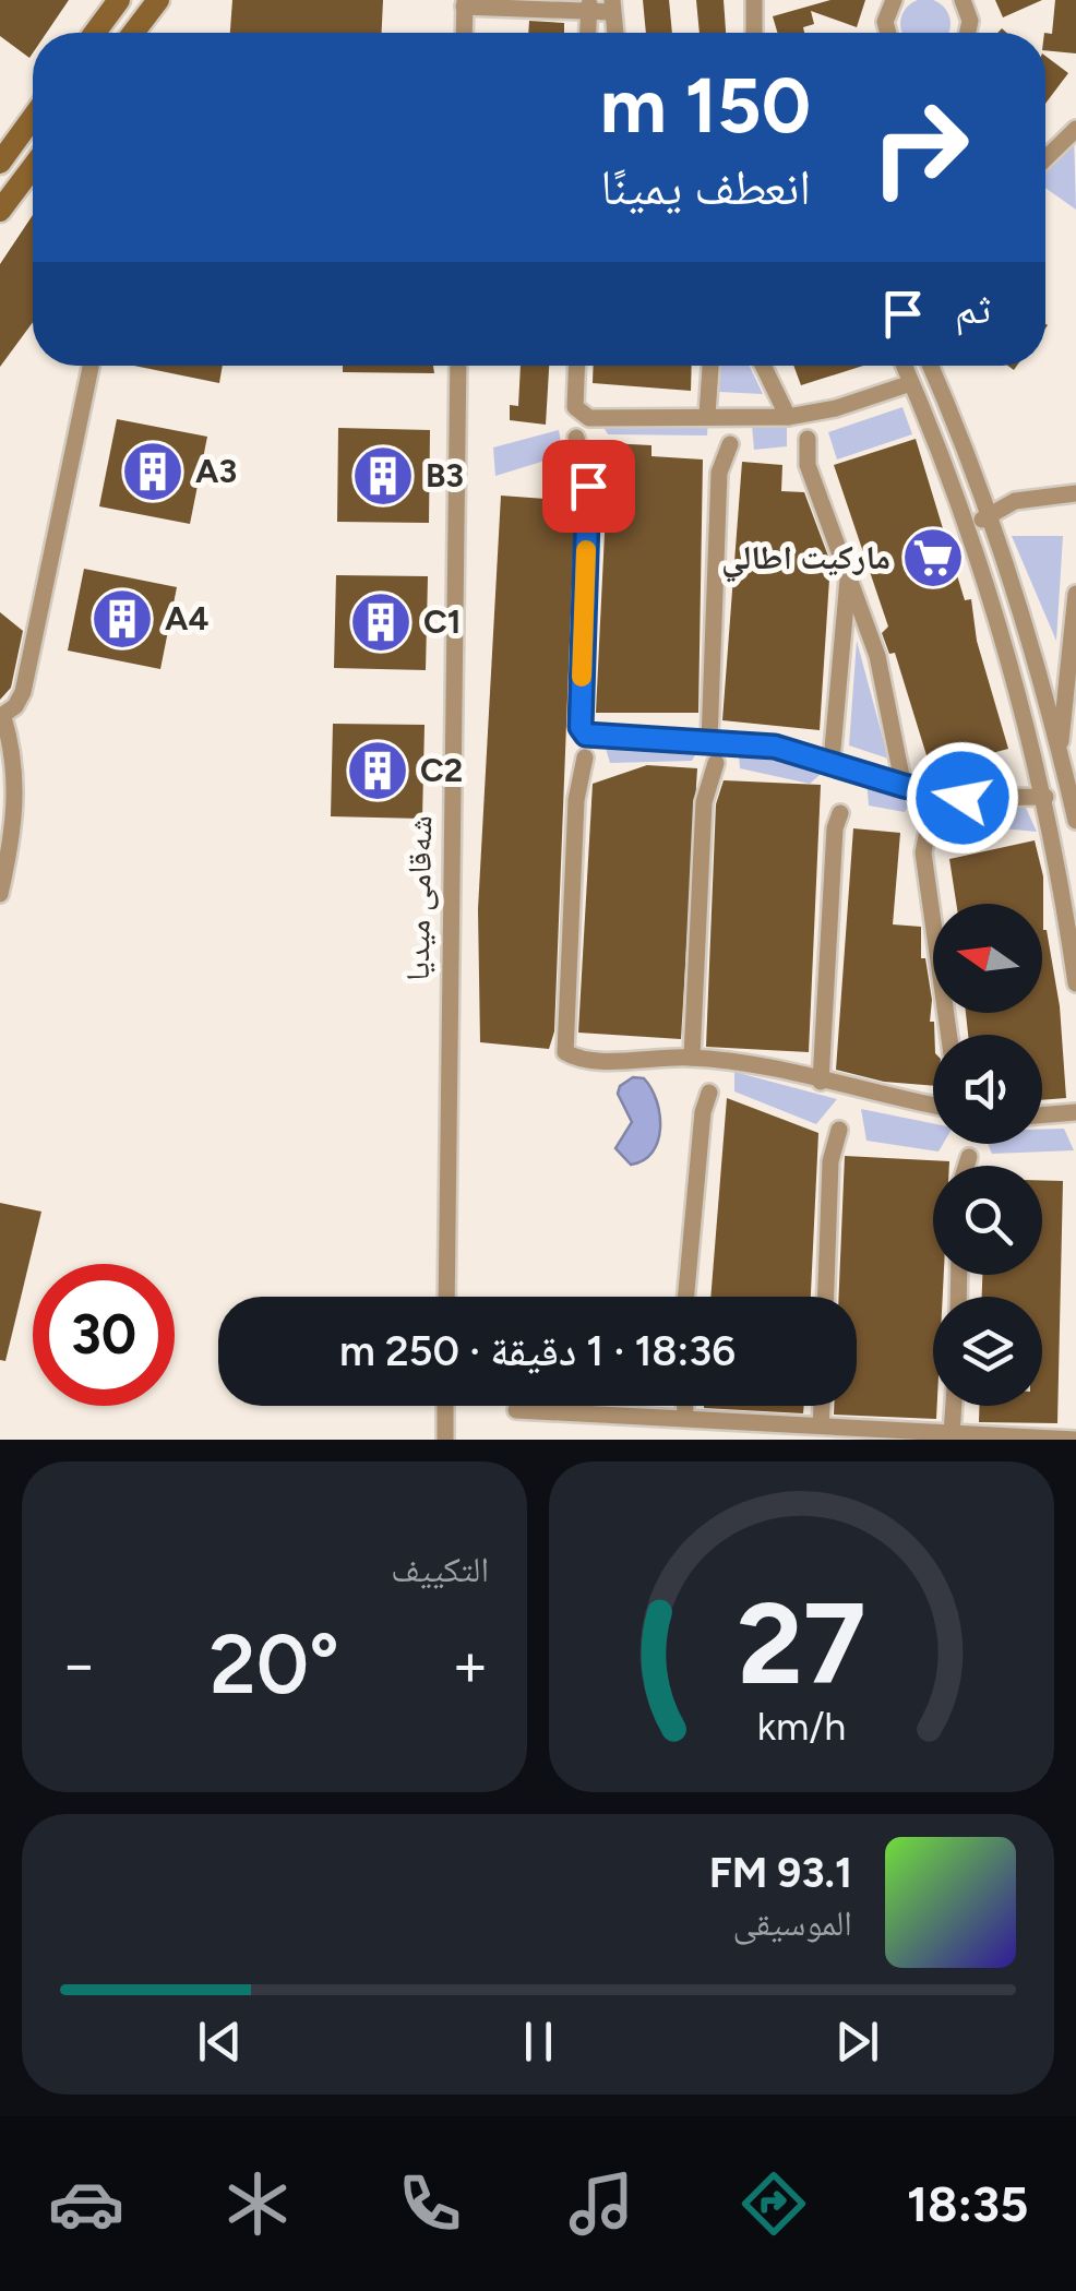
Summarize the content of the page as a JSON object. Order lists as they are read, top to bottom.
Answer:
{
  "streets": {
    "street": ["شەقامی میدیا"]
  },
  "places": {
    "building": [
      "A3",
      "B3",
      "A4",
      "C1",
      "C2"
    ],
    "supermarket": ["ماركيت اطالي"]
  },
  "north": "left",
  "page": {
    "turn": ["150 m", "انعطف يمينًا"],
    "then": "ثم",
    "limit": "30",
    "trip": "18:36 · 1 دقيقة · 250 m",
    "tile": "التكييف",
    "heat": ["−", "20°", "+"],
    "song": ["93.1 FM", "الموسيقى"],
    "tabs": "18:35",
    "gauge": ["27", "km/h"]
  }
}
